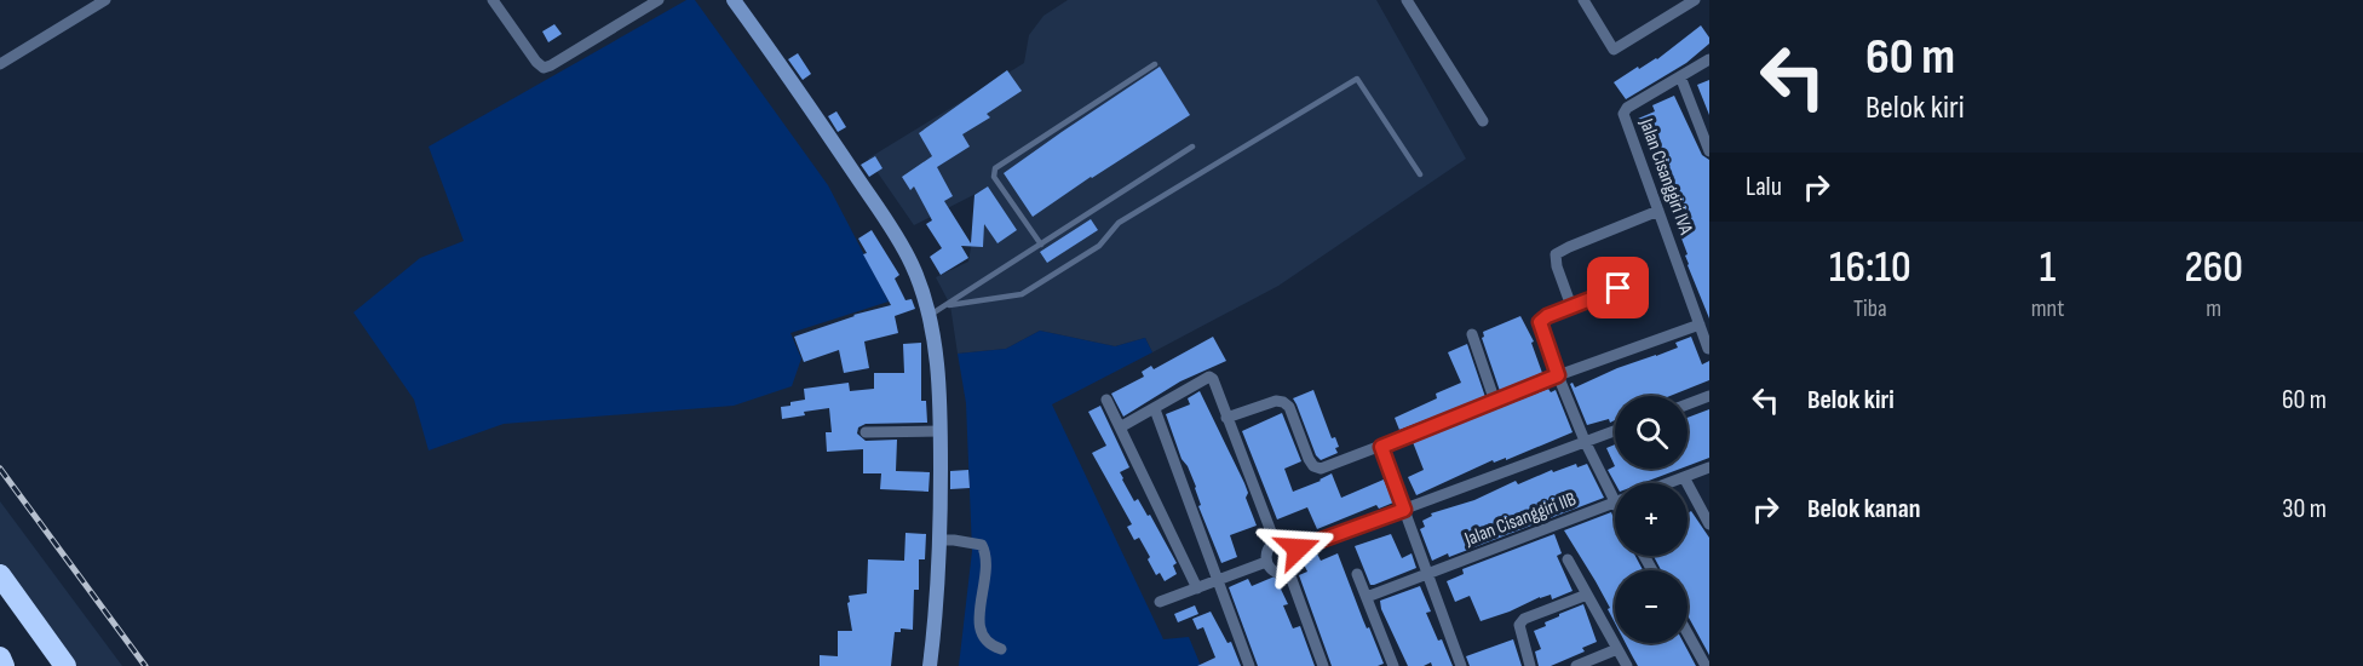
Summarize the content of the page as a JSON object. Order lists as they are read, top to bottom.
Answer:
{
  "streets": {
    "street": ["Jalan Cisanggiri IVA", "Jalan Cisanggiri IIB"]
  },
  "page": {
    "turn": ["60 m", "Belok kiri"],
    "then": "Lalu",
    "eta": [
      "16:10",
      "Tiba",
      "1",
      "mnt",
      "260",
      "m"
    ],
    "list": [
      {
        "name": "Belok kiri",
        "value": "60 m"
      },
      {
        "name": "Belok kanan",
        "value": "30 m"
      }
    ],
    "map_buttons": ["+", "−"]
  }
}
